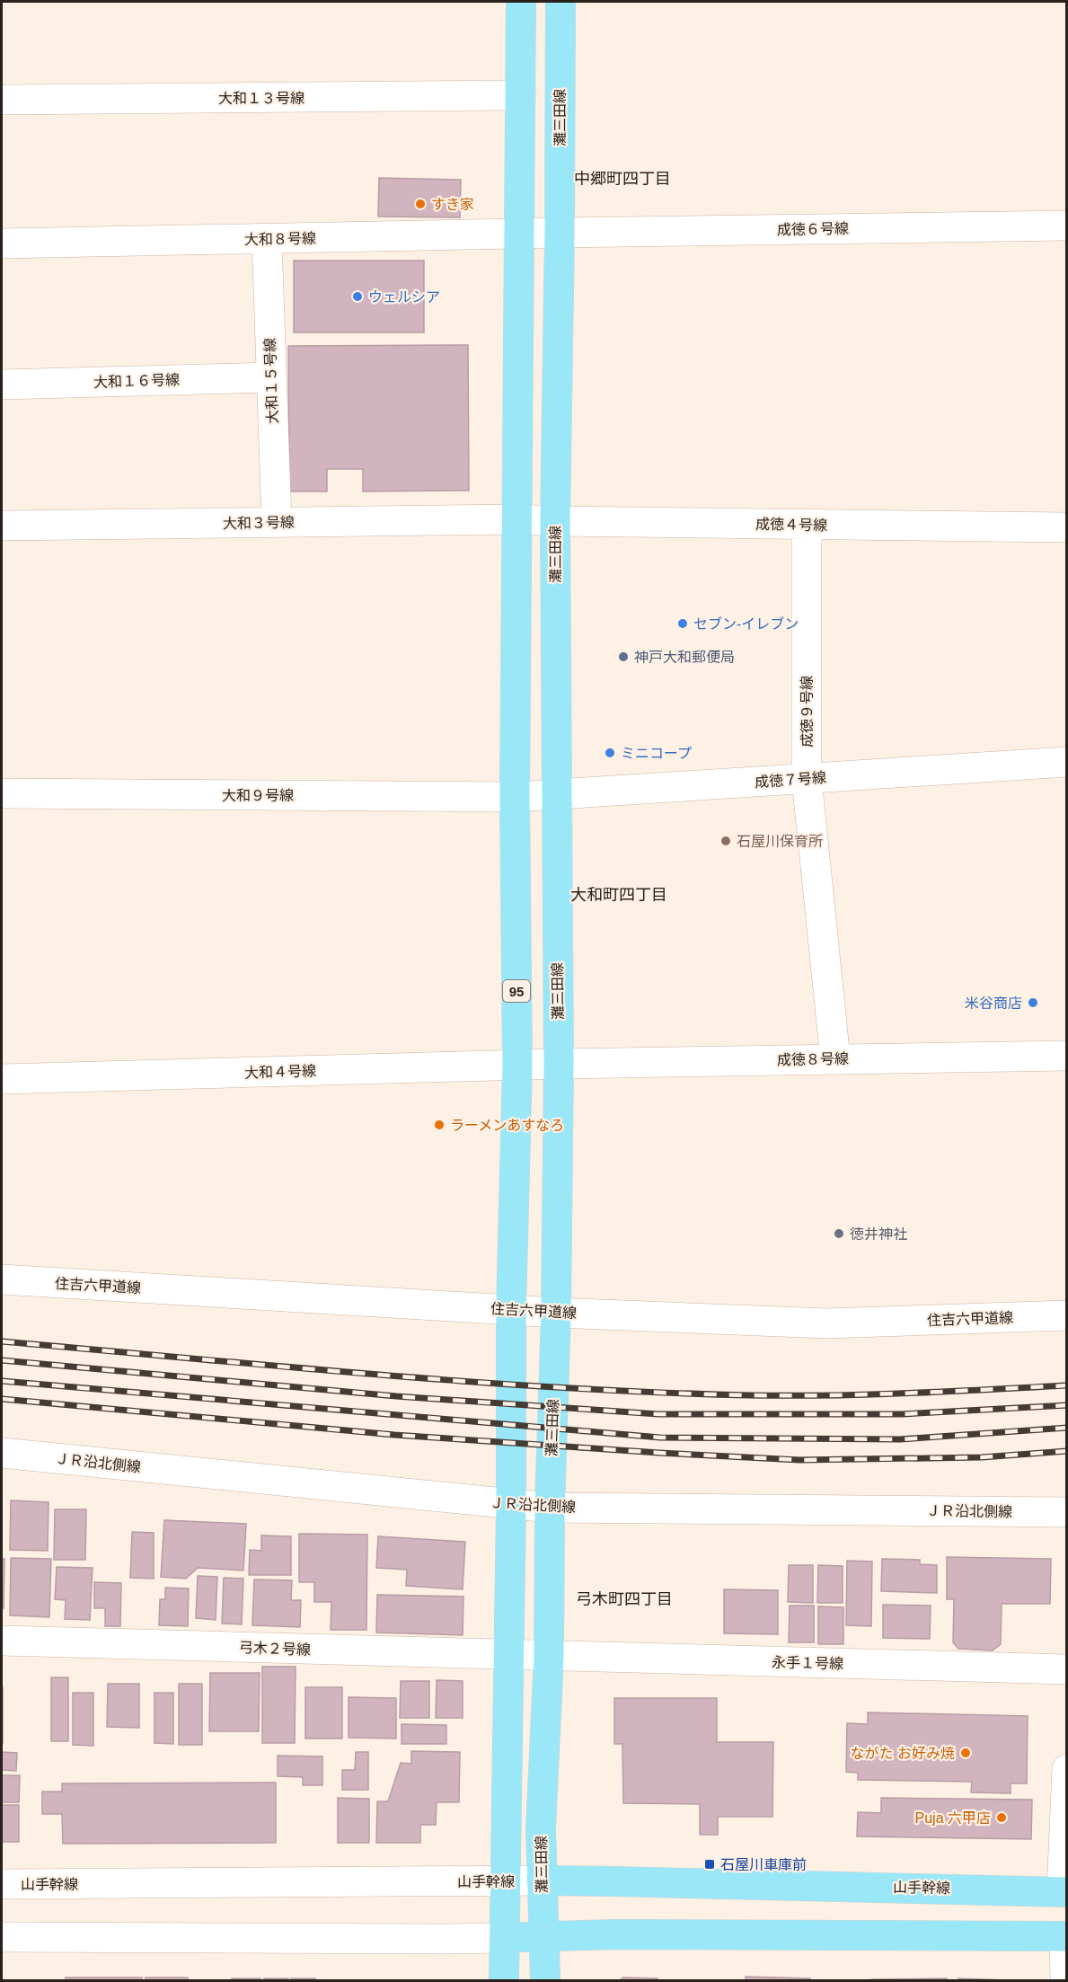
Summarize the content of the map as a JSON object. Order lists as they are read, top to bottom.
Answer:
{
  "streets": {
    "main road": ["灘三田線", "95", "山手幹線"],
    "street": [
      "大和１３号線",
      "成徳６号線",
      "大和８号線",
      "大和１６号線",
      "大和１５号線",
      "大和３号線",
      "成徳４号線",
      "成徳９号線",
      "成徳７号線",
      "大和９号線",
      "成徳８号線",
      "大和４号線",
      "住吉六甲道線",
      "ＪＲ沿北側線",
      "弓木２号線",
      "永手１号線"
    ]
  },
  "crossings": [
    ["大和１３号線", "95"],
    ["灘三田線", "成徳６号線"],
    ["灘三田線", "大和８号線"],
    ["灘三田線", "成徳４号線"],
    ["灘三田線", "成徳７号線"],
    ["灘三田線", "成徳８号線"],
    ["灘三田線", "大和４号線"],
    ["灘三田線", "住吉六甲道線"],
    ["灘三田線", "ＪＲ沿北側線"],
    ["灘三田線", "弓木２号線"],
    ["灘三田線", "永手１号線"],
    ["灘三田線", "山手幹線"],
    ["成徳６号線", "大和８号線"],
    ["大和８号線", "大和１５号線"],
    ["大和８号線", "95"],
    ["大和１６号線", "大和１５号線"],
    ["大和１５号線", "大和３号線"],
    ["大和３号線", "成徳４号線"],
    ["大和３号線", "95"],
    ["成徳４号線", "成徳９号線"],
    ["成徳４号線", "95"],
    ["成徳９号線", "成徳７号線"],
    ["成徳９号線", "成徳８号線"],
    ["成徳７号線", "大和９号線"],
    ["成徳７号線", "95"],
    ["大和９号線", "95"],
    ["95", "大和４号線"],
    ["95", "住吉六甲道線"],
    ["95", "ＪＲ沿北側線"],
    ["95", "弓木２号線"],
    ["95", "山手幹線"],
    ["成徳８号線", "大和４号線"],
    ["弓木２号線", "永手１号線"]
  ],
  "districts": ["中郷町四丁目", "大和町四丁目", "弓木町四丁目"],
  "places": {
    "other": [
      "すき家",
      "ウェルシア",
      "セブン-イレブン",
      "神戸大和郵便局",
      "ミニコープ",
      "石屋川保育所",
      "米谷商店",
      "ラーメンあすなろ",
      "徳井神社",
      "ながた お好み焼",
      "Puja 六甲店"
    ],
    "transit": ["石屋川車庫前"]
  }
}
